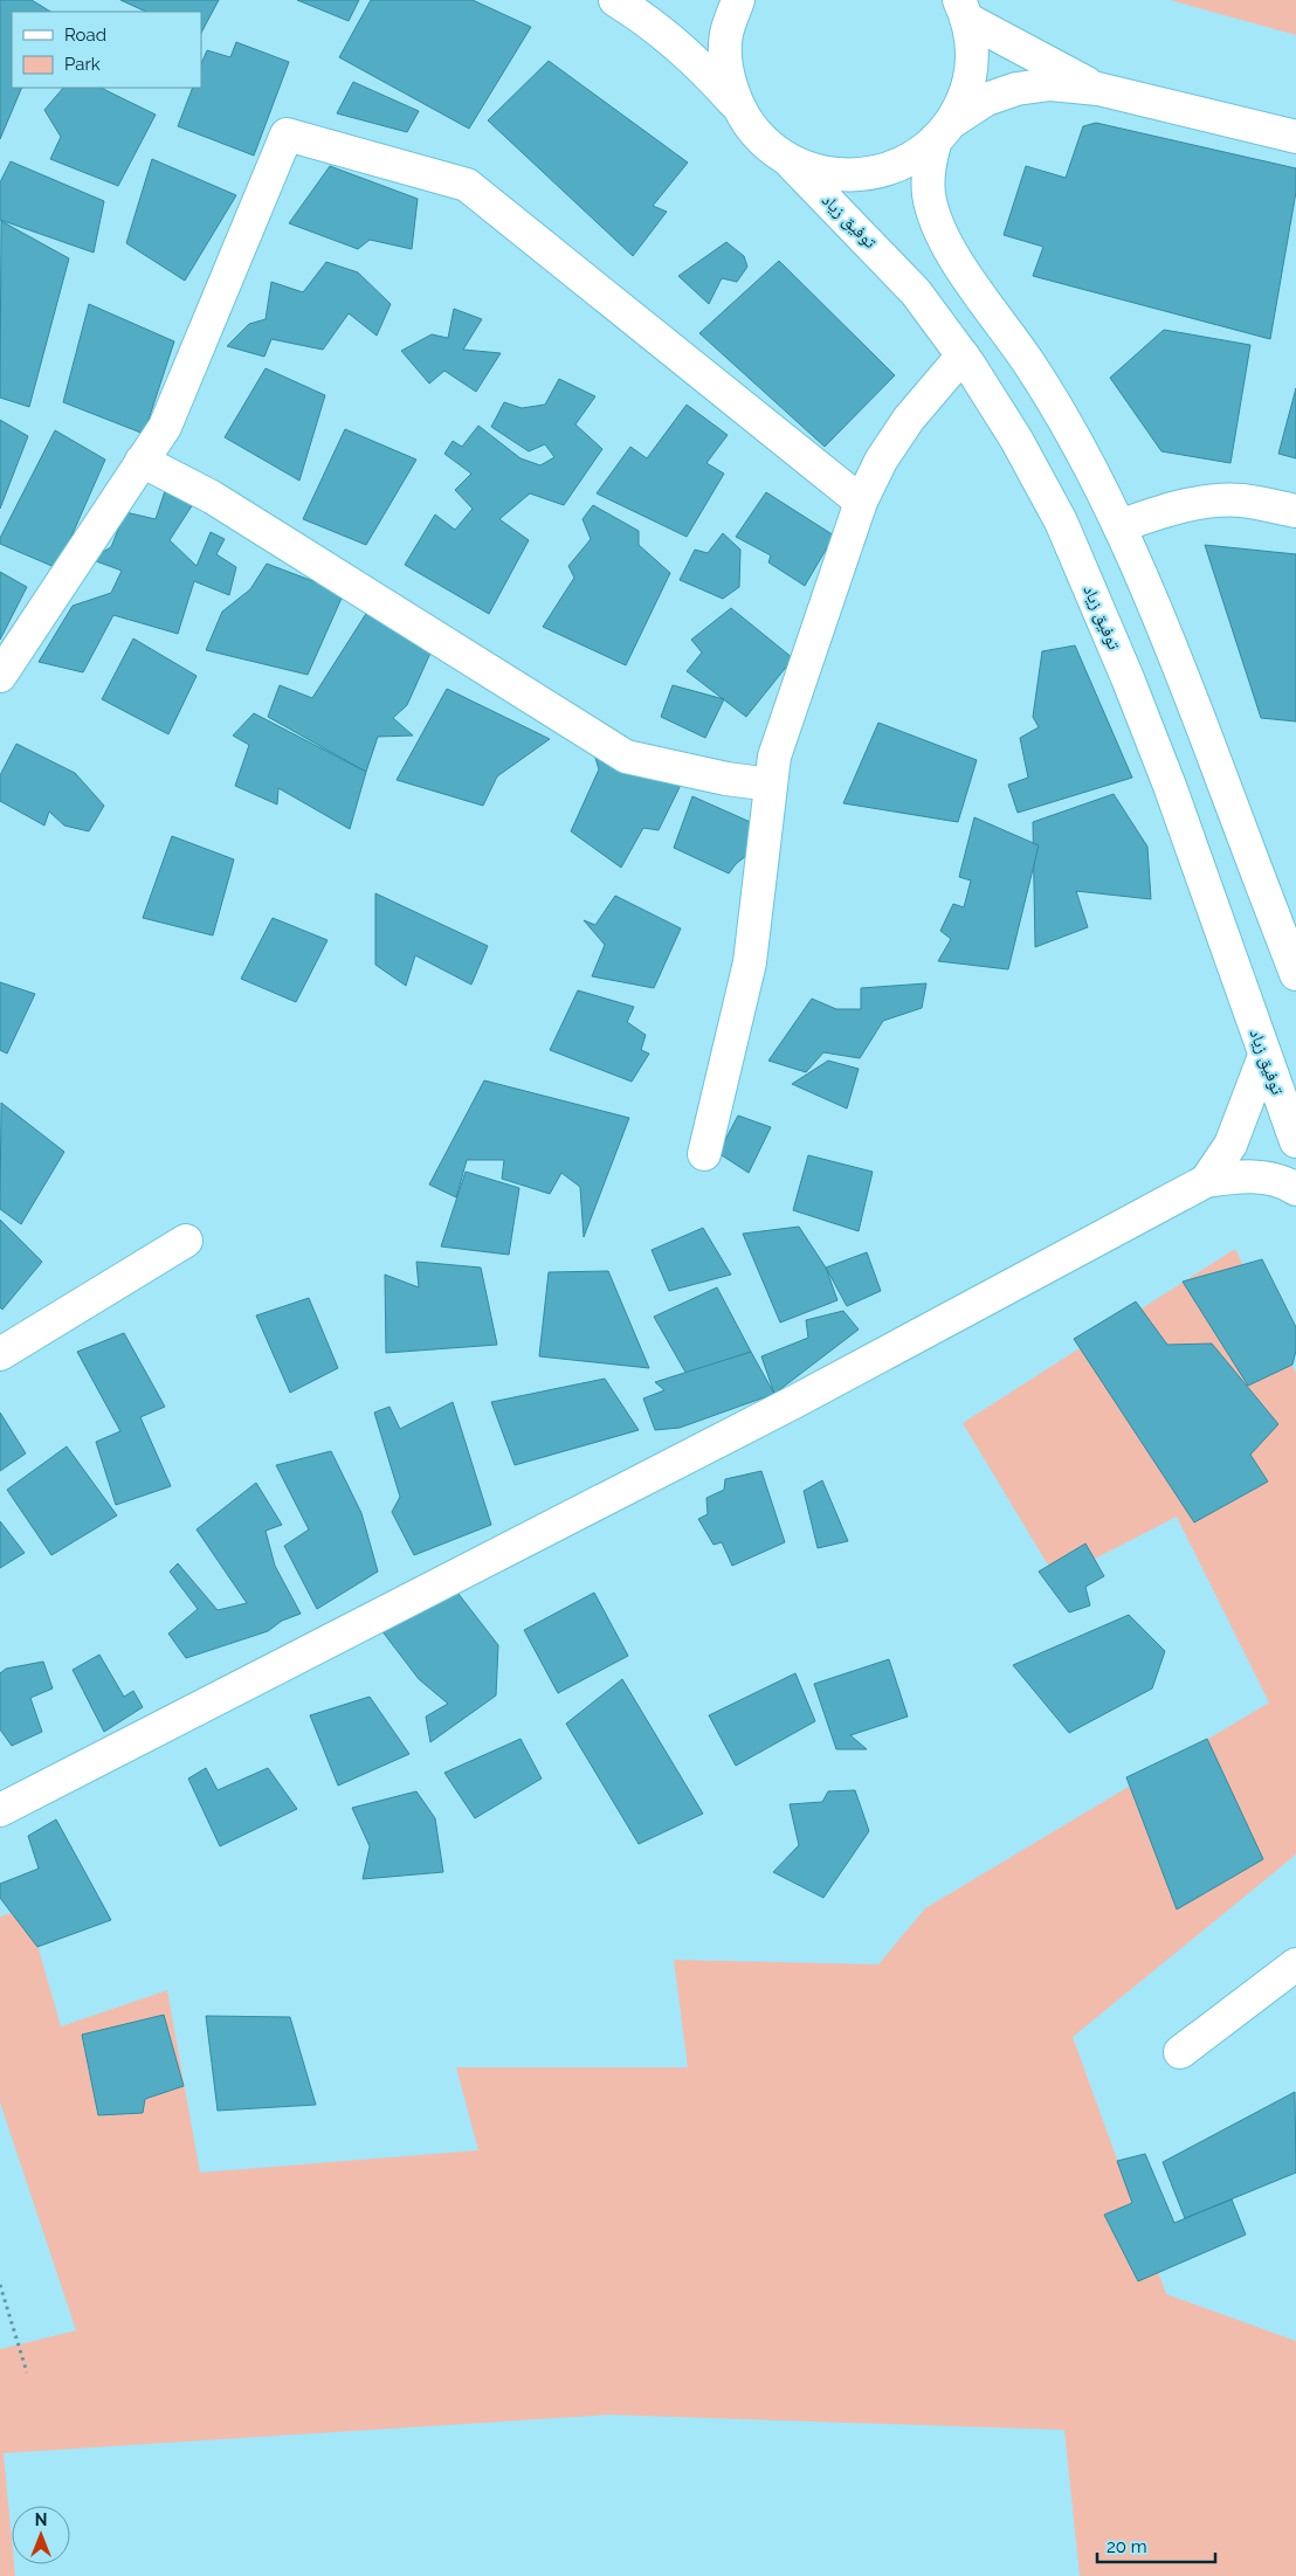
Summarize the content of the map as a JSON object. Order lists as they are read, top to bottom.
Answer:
{
  "streets": {
    "street": ["توفيق زياد"]
  },
  "legend": ["Road", "Park"],
  "scale_bar": "20 m",
  "north": "top"
}
